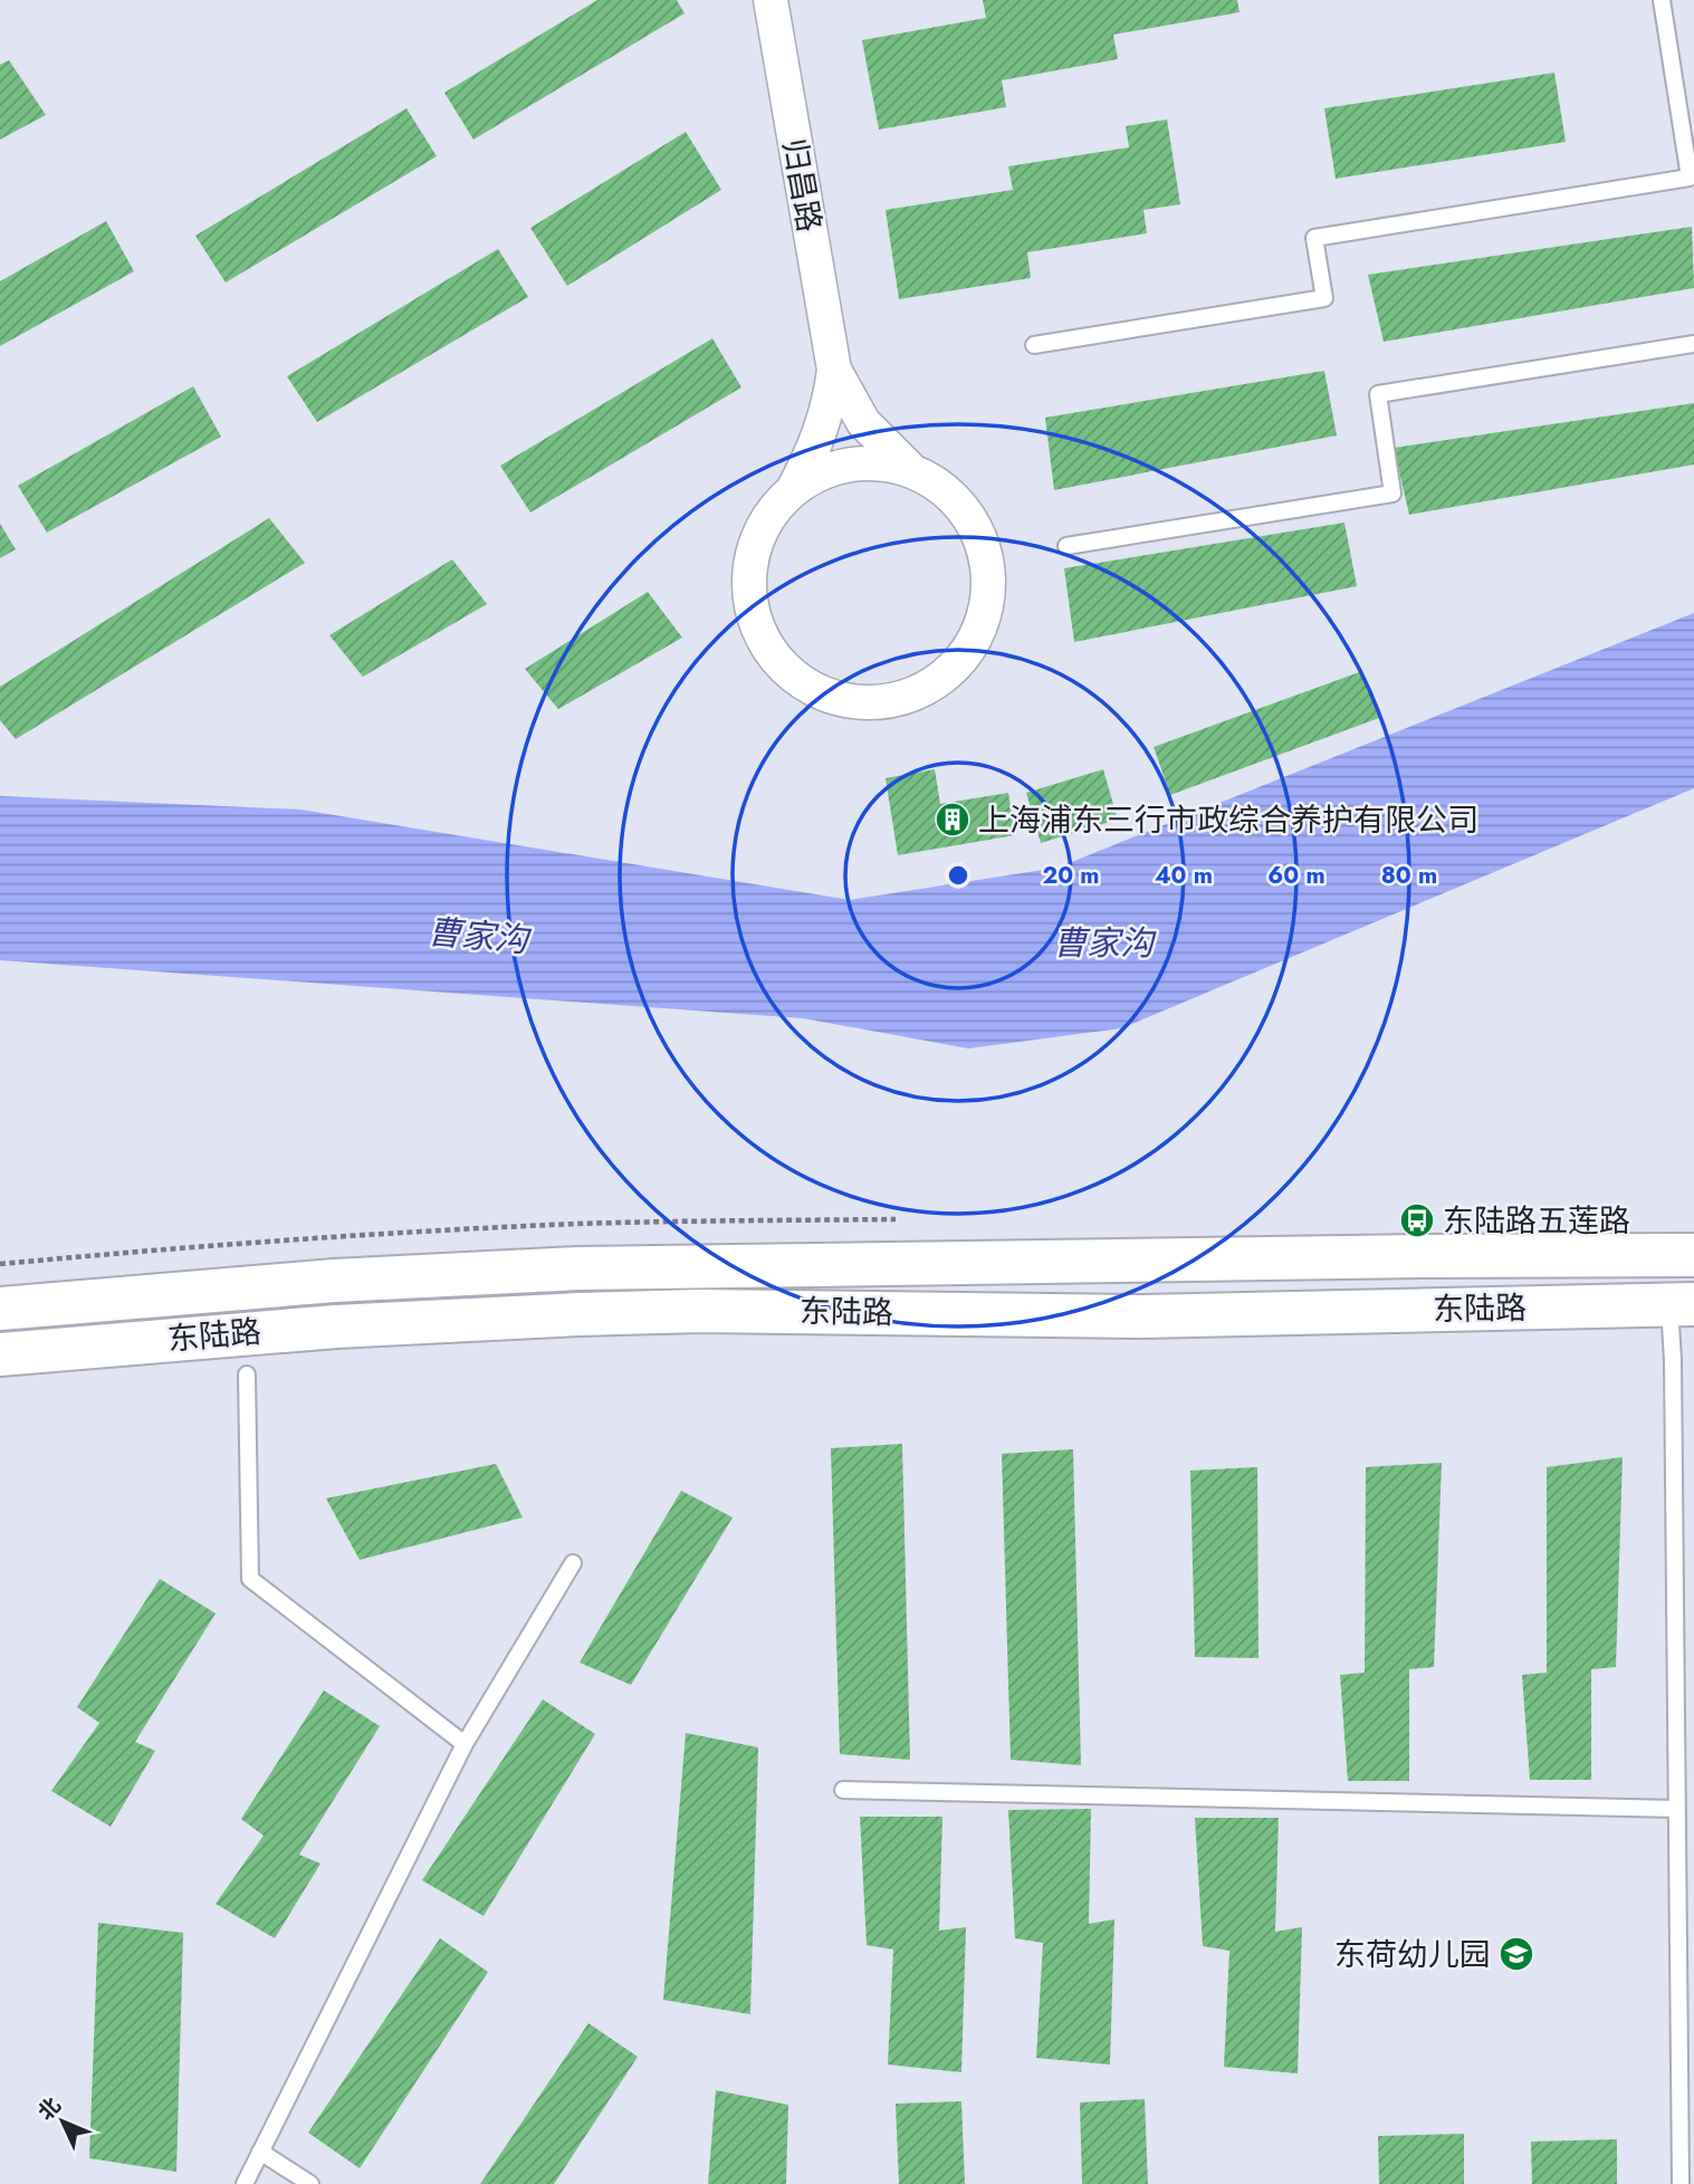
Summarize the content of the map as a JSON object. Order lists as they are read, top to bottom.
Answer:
{
  "streets": {
    "main road": ["东陆路"],
    "street": ["归昌路"]
  },
  "water": ["曹家沟"],
  "places": {
    "building": ["上海浦东三行市政综合养护有限公司"],
    "bus stop": ["东陆路五莲路"],
    "school or university": ["东荷幼儿园"]
  },
  "north": "top left",
  "rings": [
    "20 m",
    "40 m",
    "60 m",
    "80 m"
  ]
}
